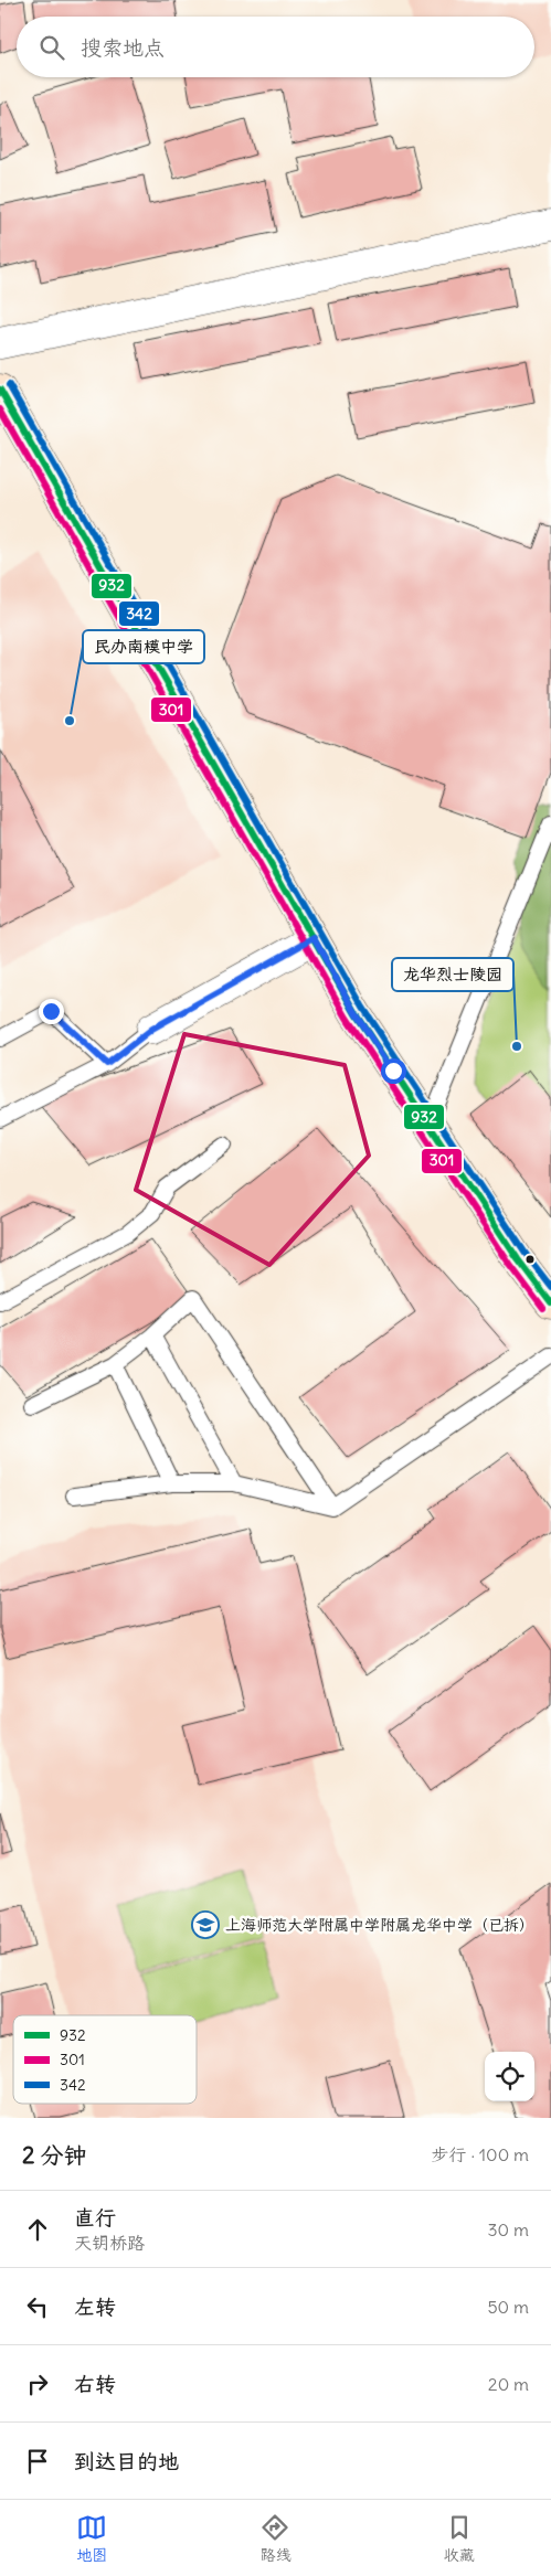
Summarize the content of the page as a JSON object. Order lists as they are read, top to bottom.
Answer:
{
  "places": {
    "other": ["民办南模中学", "龙华烈士陵园"],
    "school or university": ["上海师范大学附属中学附属龙华中学（已拆）"]
  },
  "lines": ["transit line 342", "transit line 932", "transit line 301"],
  "legend": ["932", "301", "342"],
  "page": {
    "search": "搜索地点",
    "heading": ["2 分钟", "步行 · 100 m"],
    "list": [
      ["直行", "天钥桥路", "30 m"],
      ["左转", "50 m"],
      ["右转", "20 m"],
      "到达目的地"
    ],
    "nav": ["地图", "路线", "收藏"]
  }
}
